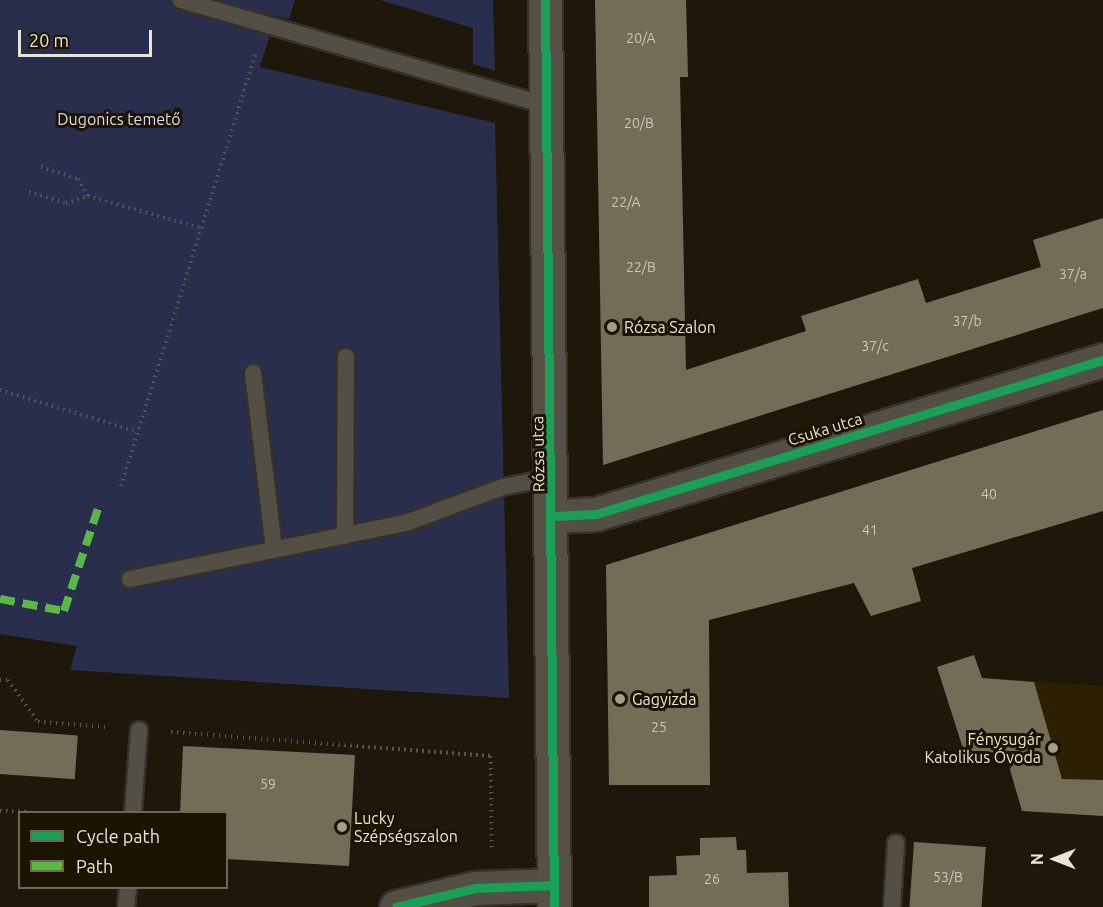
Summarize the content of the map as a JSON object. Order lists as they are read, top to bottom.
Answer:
{
  "streets": {
    "street": ["Csuka utca", "Rózsa utca"]
  },
  "crossings": [
    ["Csuka utca", "Rózsa utca"]
  ],
  "parks": ["Dugonics temető"],
  "places": [
    "Rózsa Szalon",
    "Gagyizda",
    "Fénysugár Katolikus Óvoda",
    "Lucky Szépségszalon"
  ],
  "house_numbers": [
    "20/A",
    "20/B",
    "22/A",
    "22/B",
    "37/a",
    "37/b",
    "37/c",
    "40",
    "41",
    "25",
    "59",
    "53/B",
    "26"
  ],
  "legend": ["Cycle path", "Path"],
  "scale_bar": "20 m",
  "north": "left"
}
